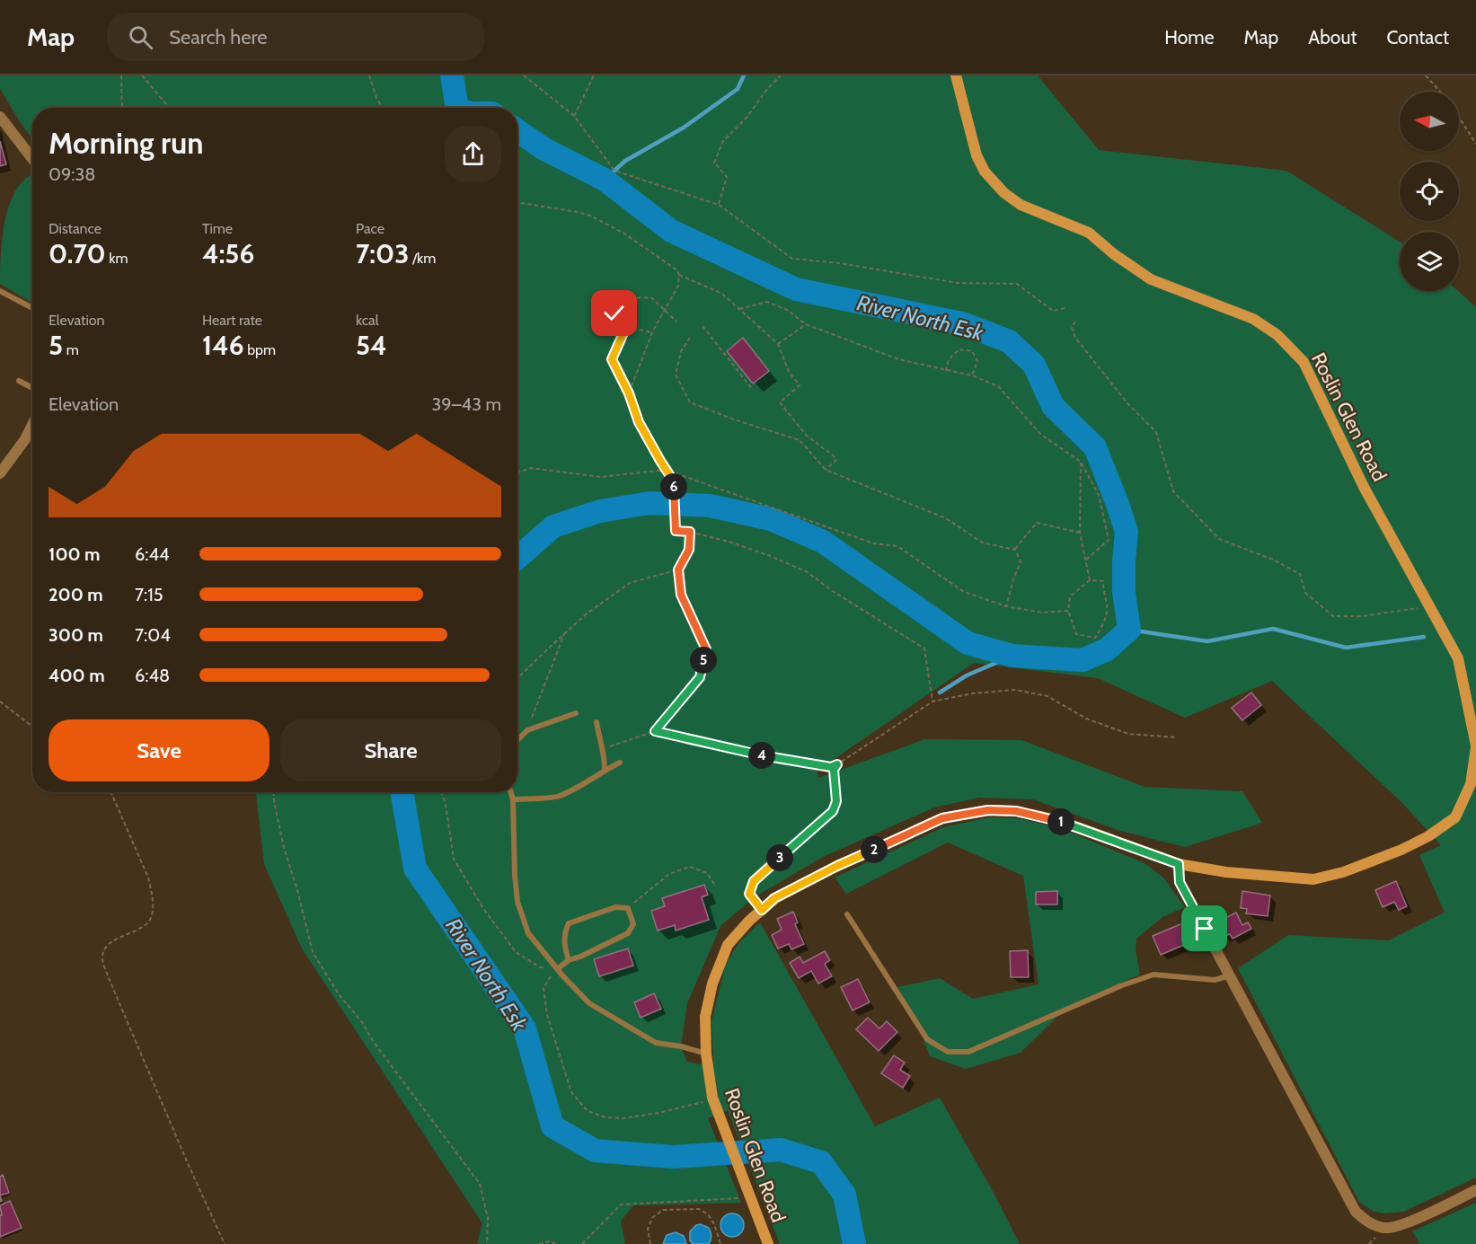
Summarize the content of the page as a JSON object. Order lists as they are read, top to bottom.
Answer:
{
  "streets": {
    "main road": ["Roslin Glen Road"]
  },
  "water": ["River North Esk"],
  "north": "left",
  "page": {
    "header": "Map",
    "search": "Search here",
    "nav": [
      "Home",
      "Map",
      "About",
      "Contact"
    ],
    "heading": ["Morning run", "09:38"],
    "stats": [
      ["Distance", "0.70 km"],
      ["Time", "4:56"],
      ["Pace", "7:03 /km"],
      ["Elevation", "5 m"],
      ["Heart rate", "146 bpm"],
      ["kcal", "54"]
    ],
    "chart": ["Elevation", "39–43 m"],
    "pins": [
      "6",
      "5",
      "4",
      "1",
      "2",
      "3"
    ],
    "list": [
      {
        "name": "100 m",
        "note": "6:44"
      },
      {
        "name": "200 m",
        "note": "7:15"
      },
      {
        "name": "300 m",
        "note": "7:04"
      },
      {
        "name": "400 m",
        "note": "6:48"
      }
    ],
    "buttons": ["Save", "Share"]
  }
}
